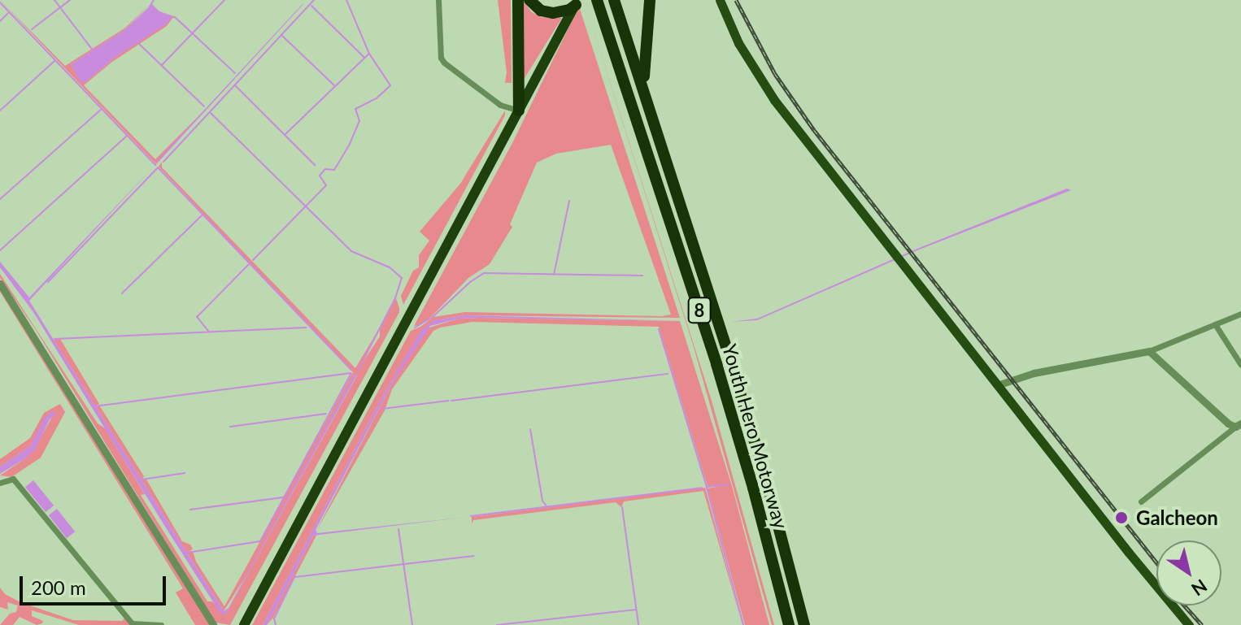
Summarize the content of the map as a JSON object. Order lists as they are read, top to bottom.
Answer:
{
  "streets": {
    "highway": ["8", "Youth Hero Motorway"]
  },
  "places": ["Galcheon"],
  "scale_bar": "200 m",
  "north": "bottom right"
}
